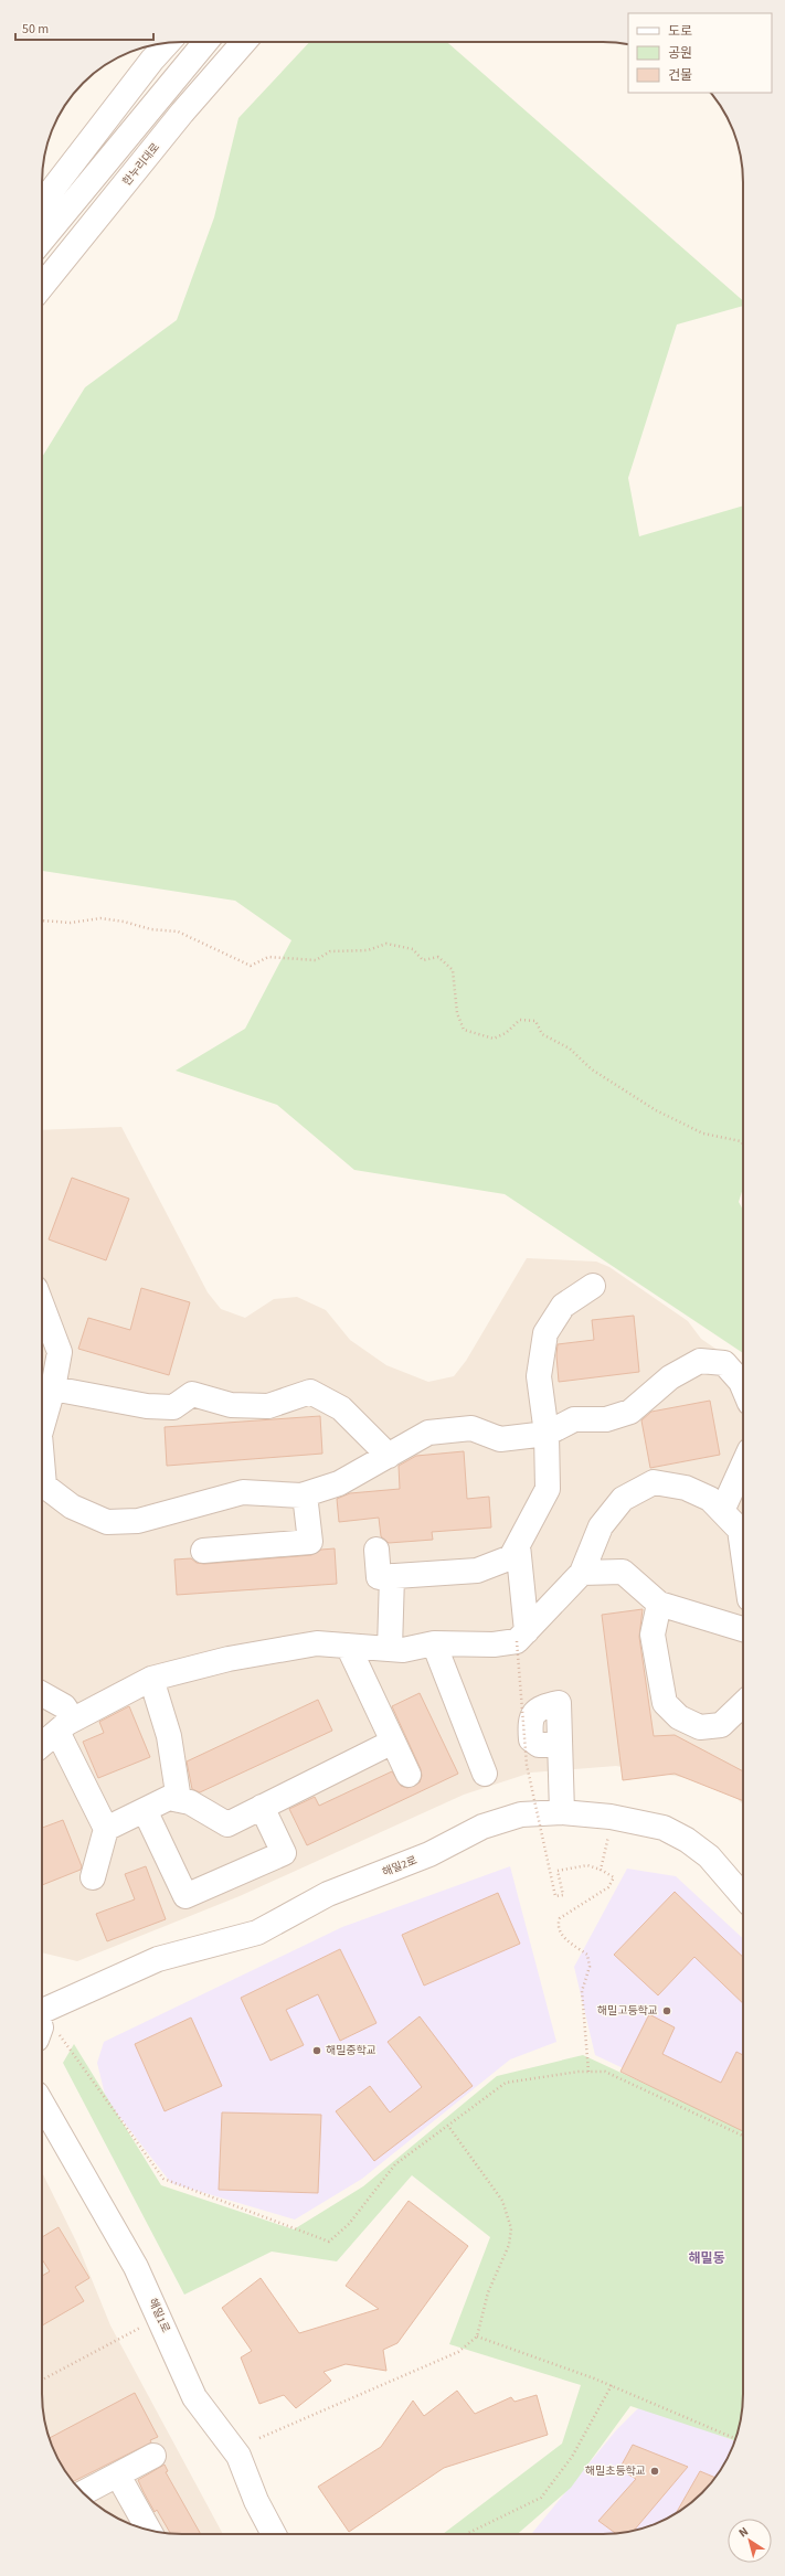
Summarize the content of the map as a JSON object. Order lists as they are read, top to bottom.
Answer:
{
  "streets": {
    "street": ["한누리대로", "해밀2로", "해밀1로"]
  },
  "districts": ["해밀동"],
  "places": ["해밀고등학교", "해밀중학교", "해밀초등학교"],
  "legend": ["도로", "공원", "건물"],
  "scale_bar": "50 m",
  "north": "top left"
}
